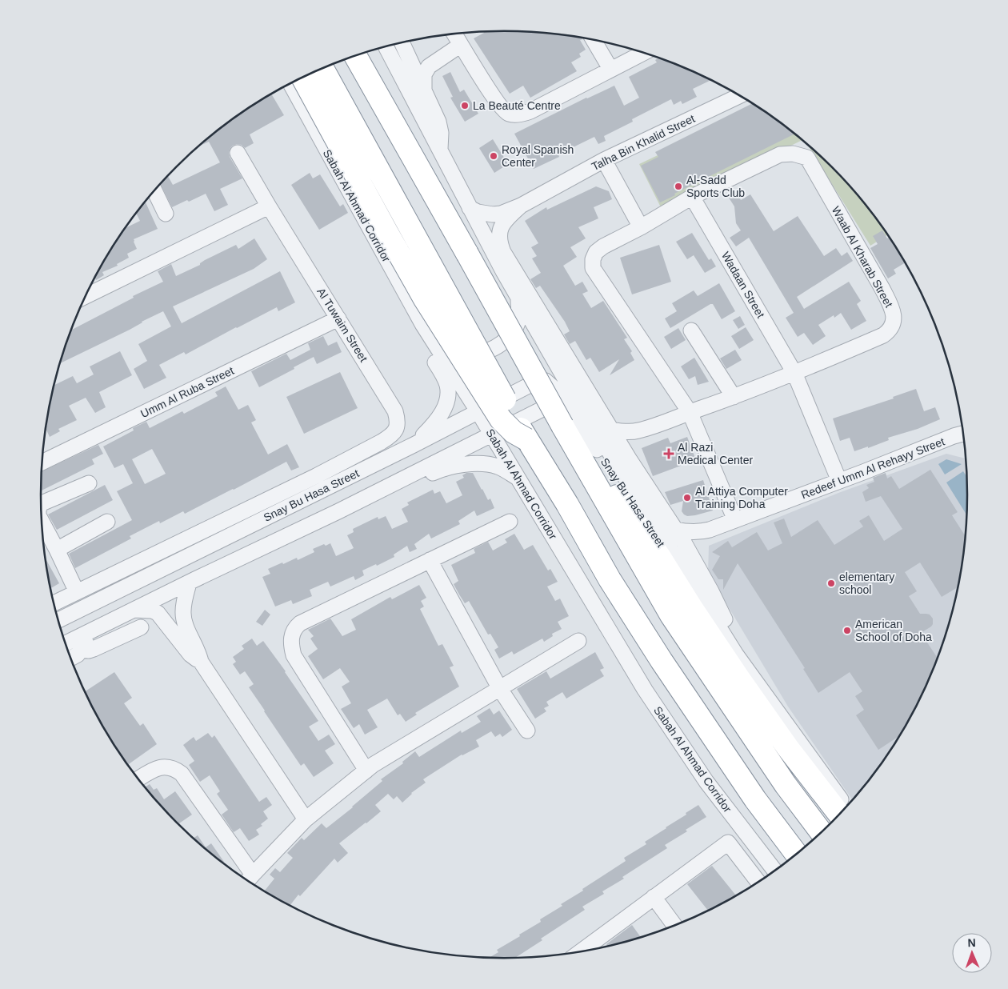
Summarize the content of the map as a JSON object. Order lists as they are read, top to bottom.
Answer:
{
  "streets": {
    "street": [
      "Talha Bin Khalid Street",
      "Sabah Al Ahmad Corridor",
      "Waab Al Kharab Street",
      "Wadaan Street",
      "Al Tuwaim Street",
      "Umm Al Ruba Street",
      "Redeef Umm Al Rehayy Street",
      "Snay Bu Hasa Street"
    ]
  },
  "crossings": [
    ["Talha Bin Khalid Street", "Waab Al Kharab Street"],
    ["Sabah Al Ahmad Corridor", "Snay Bu Hasa Street"],
    ["Waab Al Kharab Street", "Wadaan Street"],
    ["Wadaan Street", "Redeef Umm Al Rehayy Street"],
    ["Al Tuwaim Street", "Umm Al Ruba Street"],
    ["Al Tuwaim Street", "Snay Bu Hasa Street"],
    ["Redeef Umm Al Rehayy Street", "Snay Bu Hasa Street"]
  ],
  "places": {
    "other": [
      "La Beauté Centre",
      "Royal Spanish Center",
      "Al-Sadd Sports Club",
      "Al Attiya Computer Training Doha",
      "elementary school",
      "American School of Doha"
    ],
    "health": ["Al Razi Medical Center"]
  },
  "north": "top"
}
